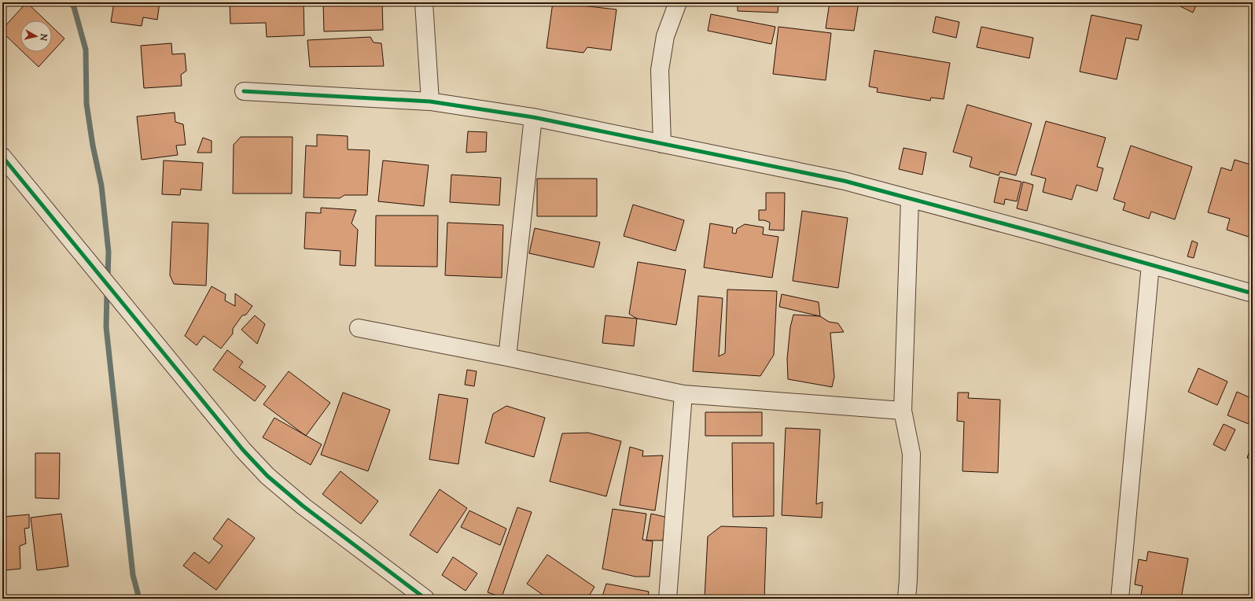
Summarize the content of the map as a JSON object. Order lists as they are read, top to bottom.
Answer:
{
  "north": "right"
}
